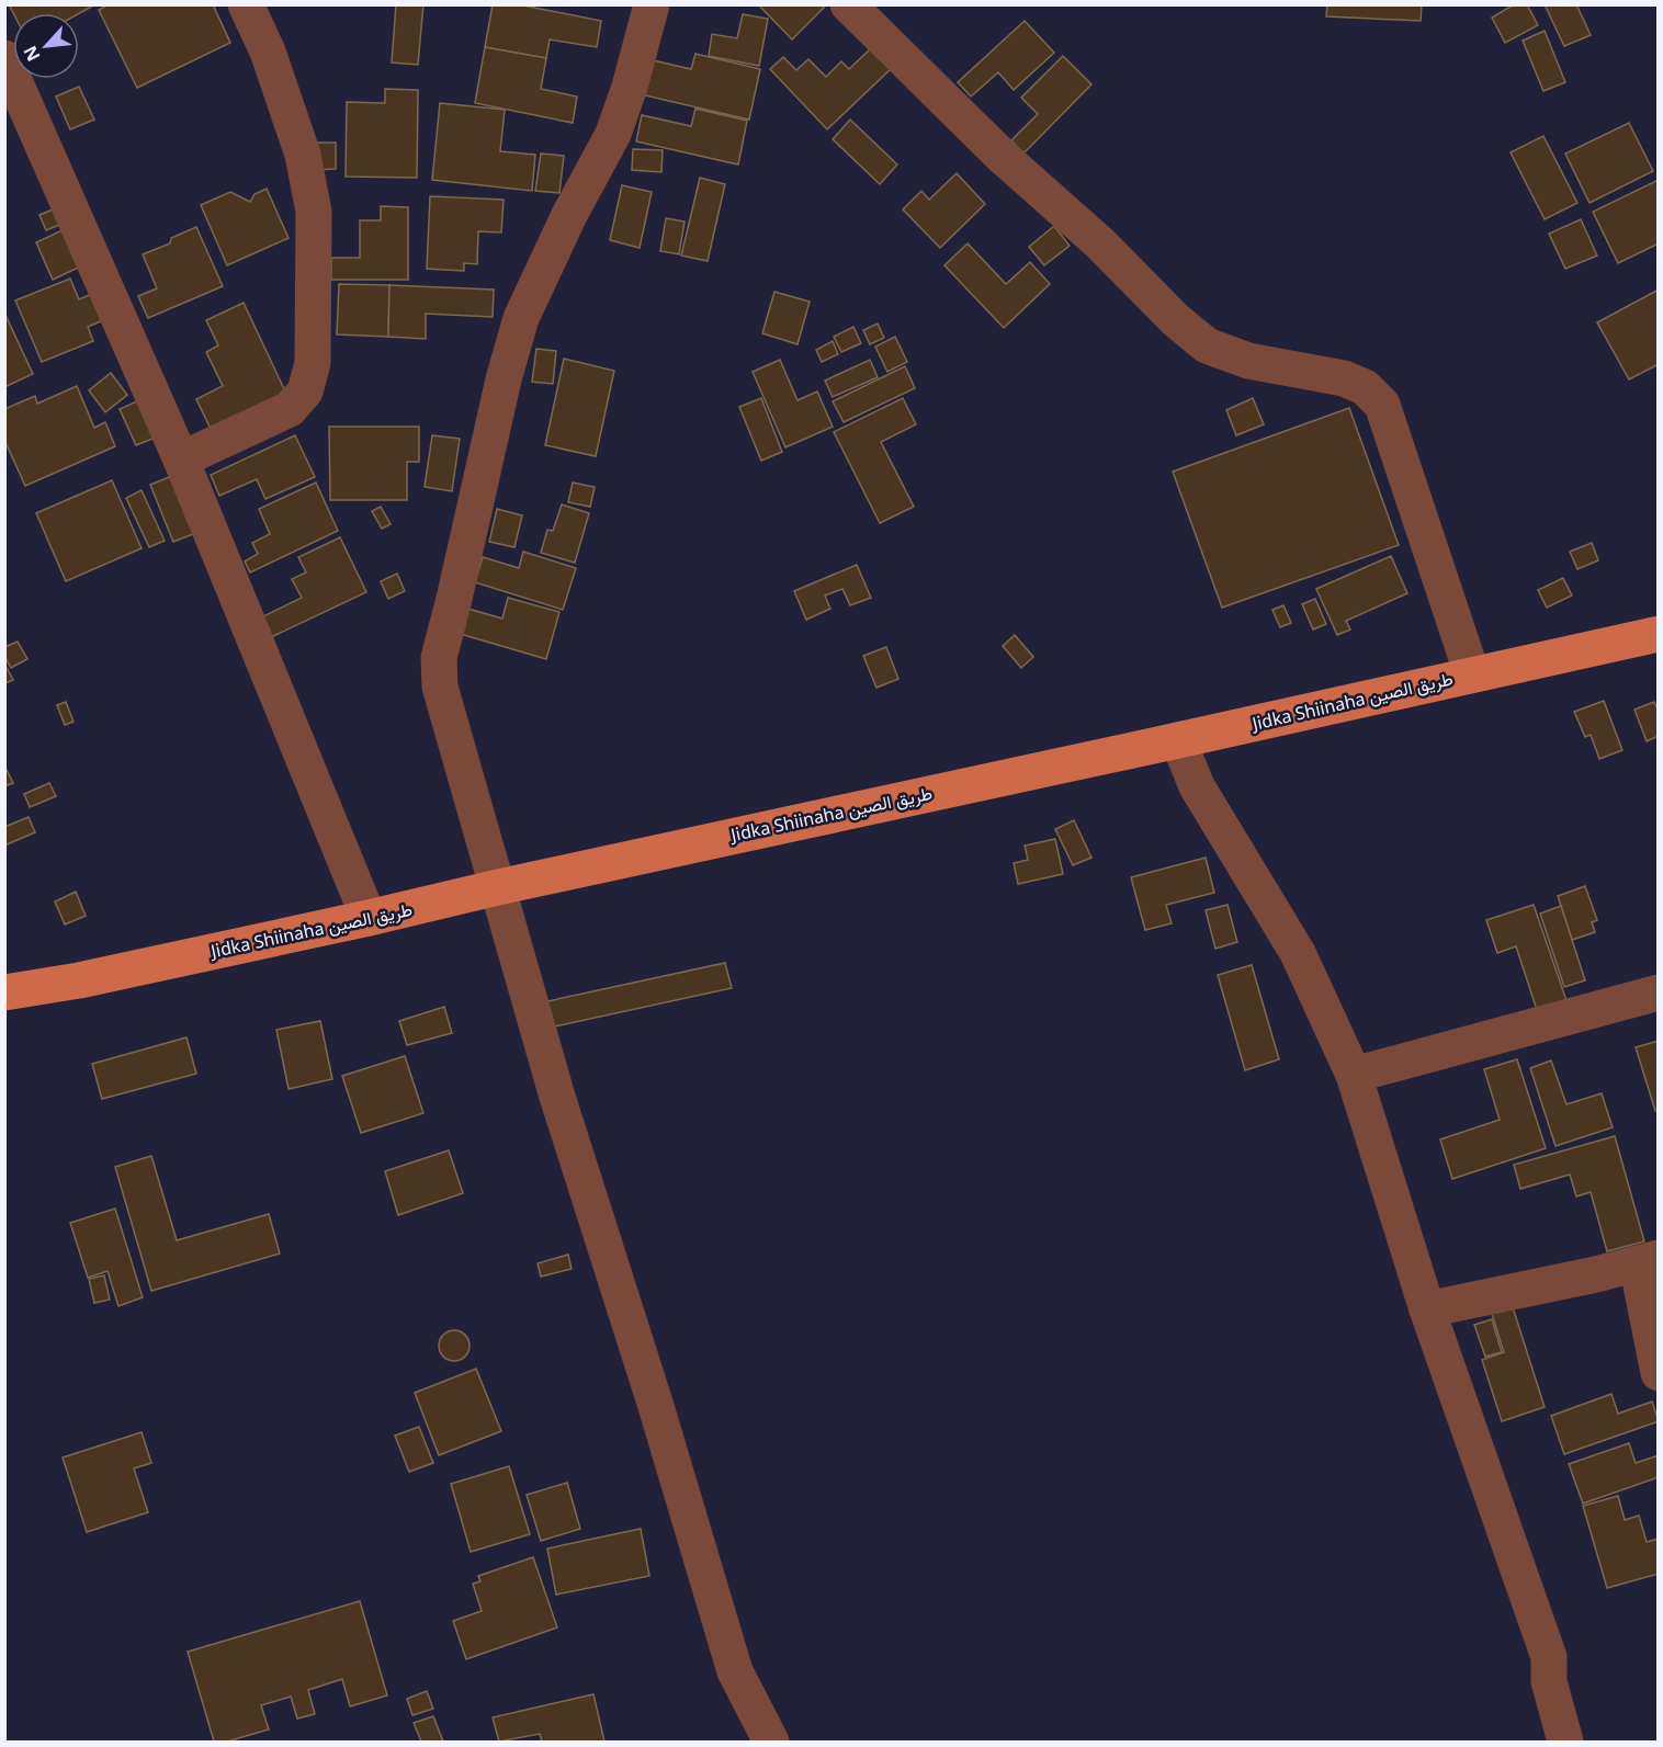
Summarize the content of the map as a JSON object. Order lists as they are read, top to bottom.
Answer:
{
  "streets": {
    "main road": ["Jidka Shiinaha طريق الصين"]
  },
  "north": "bottom left"
}
